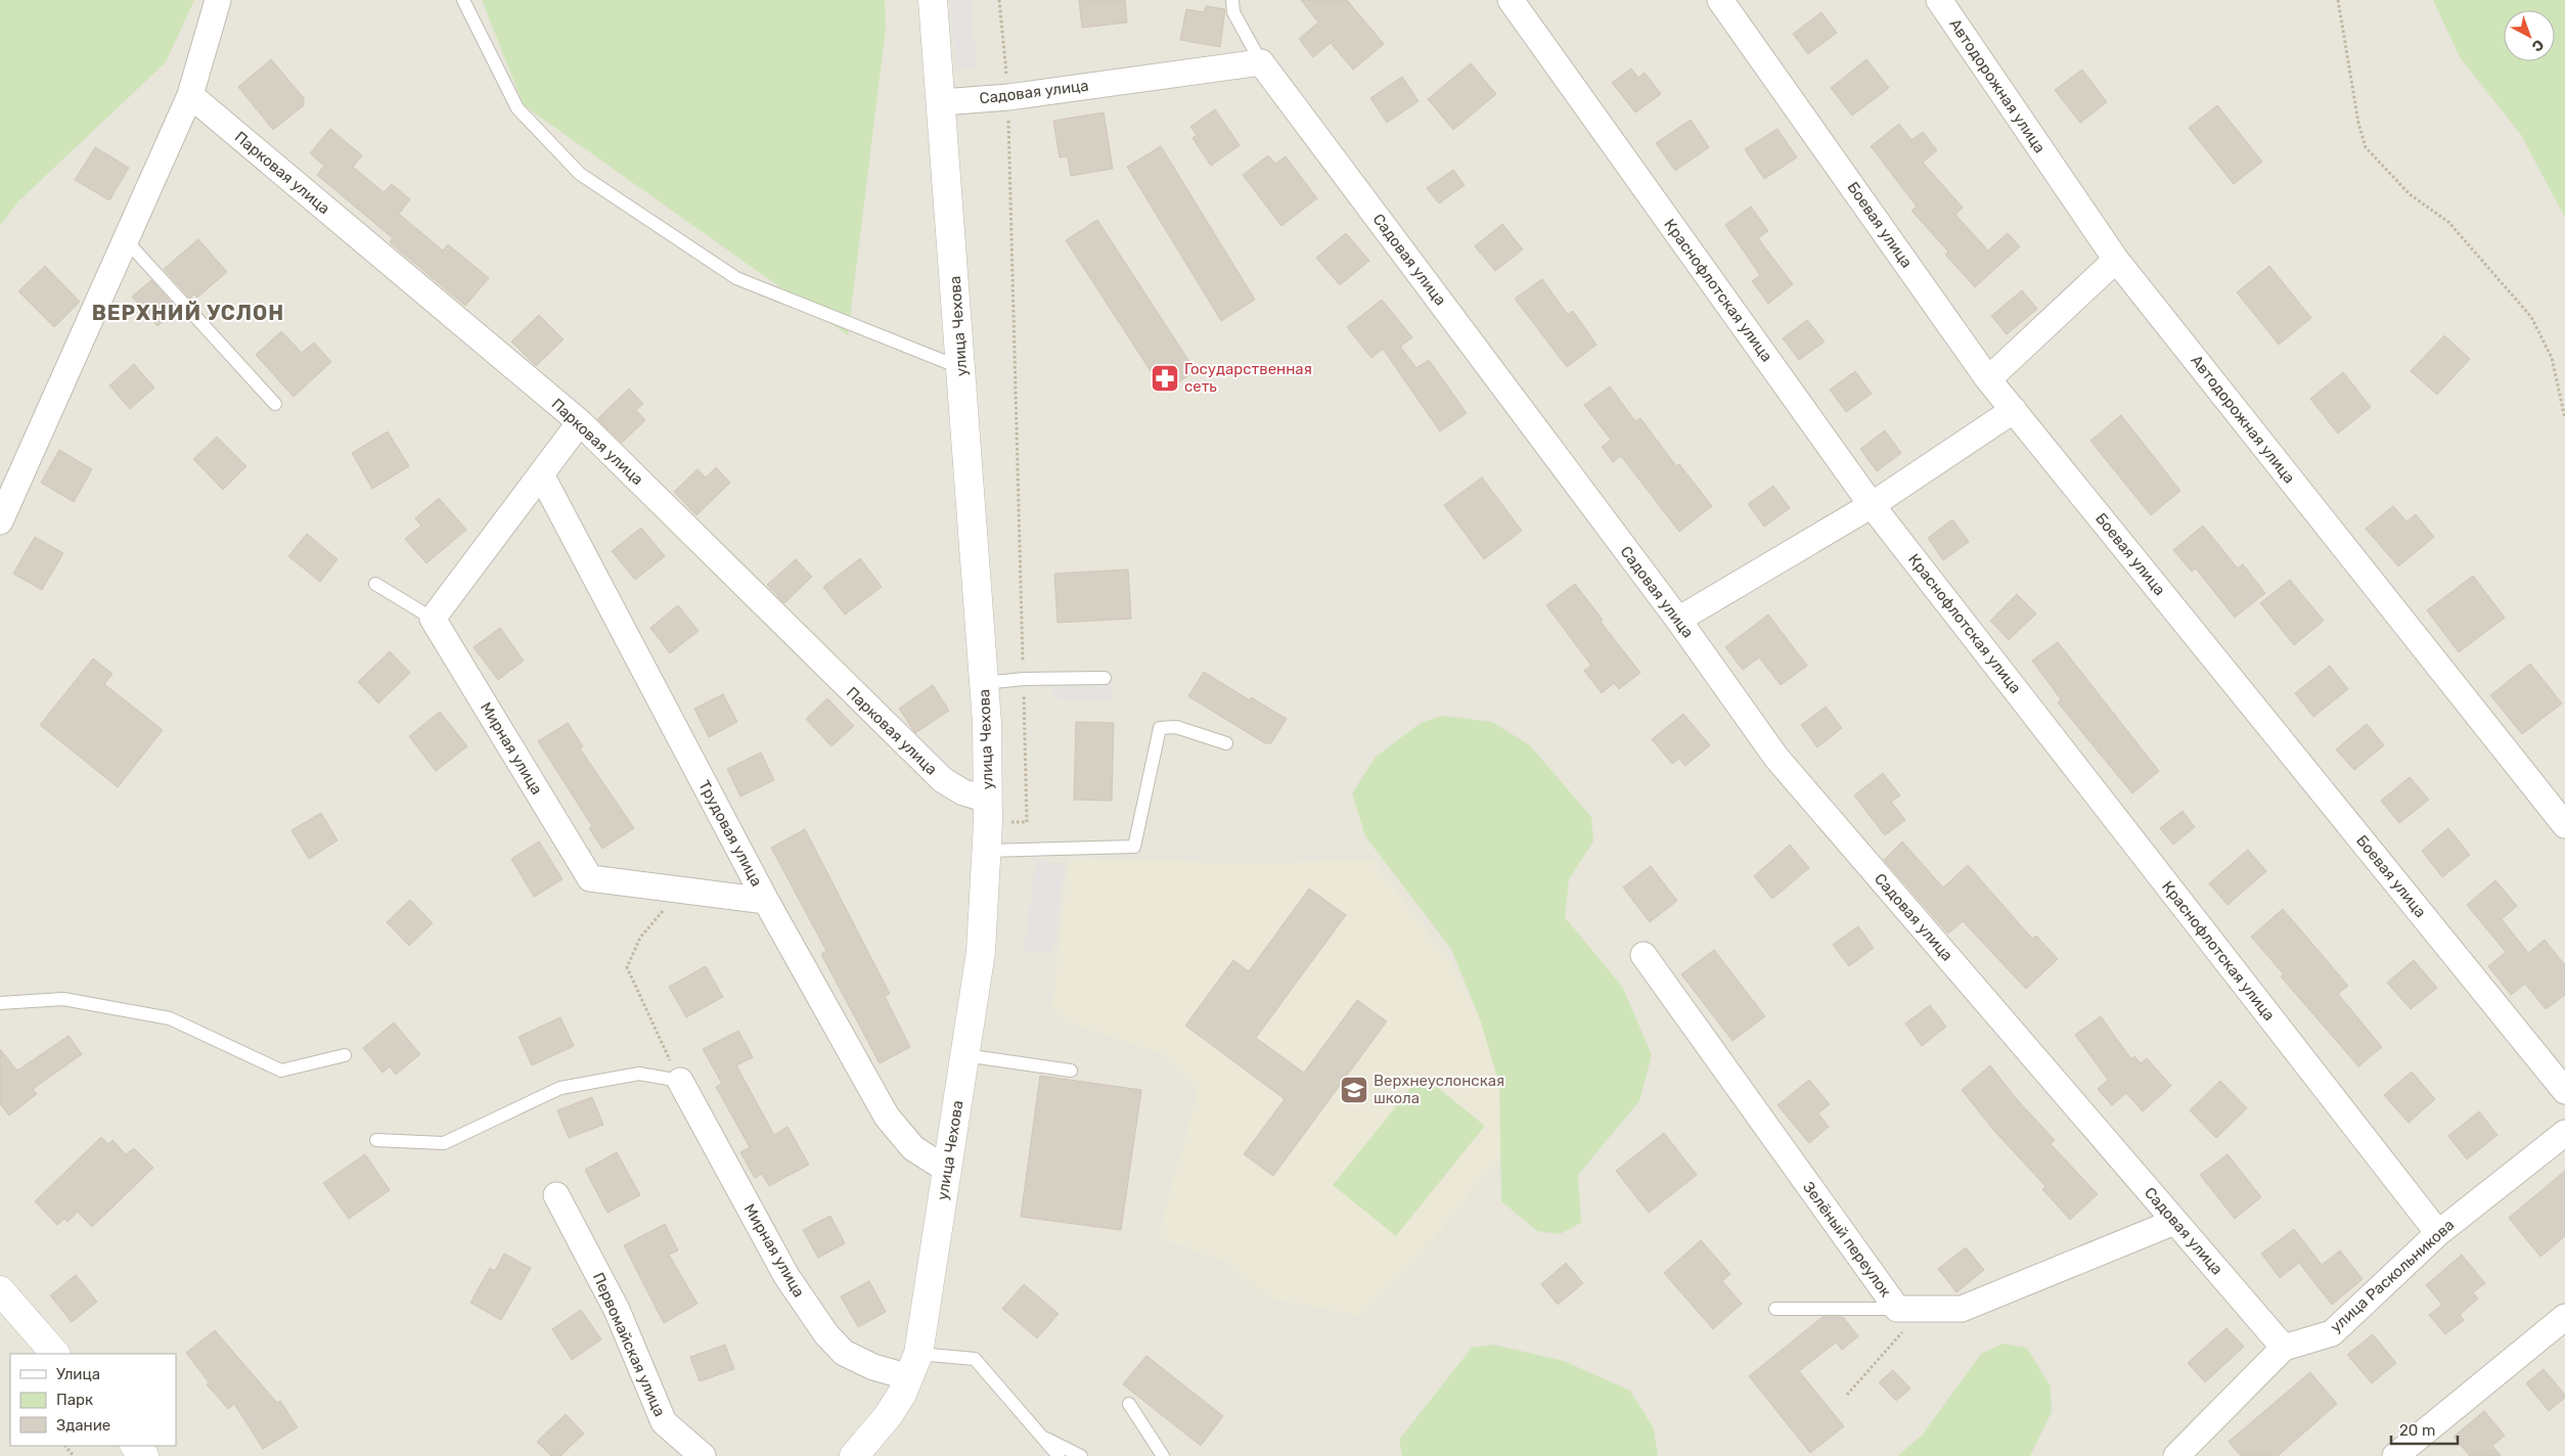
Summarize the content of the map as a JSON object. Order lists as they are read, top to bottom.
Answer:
{
  "streets": {
    "street": [
      "Автодорожная улица",
      "Садовая улица",
      "Парковая улица",
      "Боевая улица",
      "Краснофлотская улица",
      "улица Чехова",
      "Мирная улица",
      "Трудовая улица",
      "Зелёный переулок",
      "улица Раскольникова",
      "Первомайская улица"
    ]
  },
  "crossings": [
    ["Садовая улица", "улица Чехова"],
    ["Садовая улица", "улица Раскольникова"],
    ["Парковая улица", "улица Чехова"],
    ["Краснофлотская улица", "улица Раскольникова"],
    ["улица Чехова", "Мирная улица"],
    ["улица Чехова", "Трудовая улица"]
  ],
  "districts": ["ВЕРХНИЙ УСЛОН"],
  "places": {
    "pharmacy": ["Государственная сеть"],
    "school or university": ["Верхнеуслонская школа"]
  },
  "legend": ["Улица", "Парк", "Здание"],
  "scale_bar": "20 m",
  "north": "bottom right"
}
